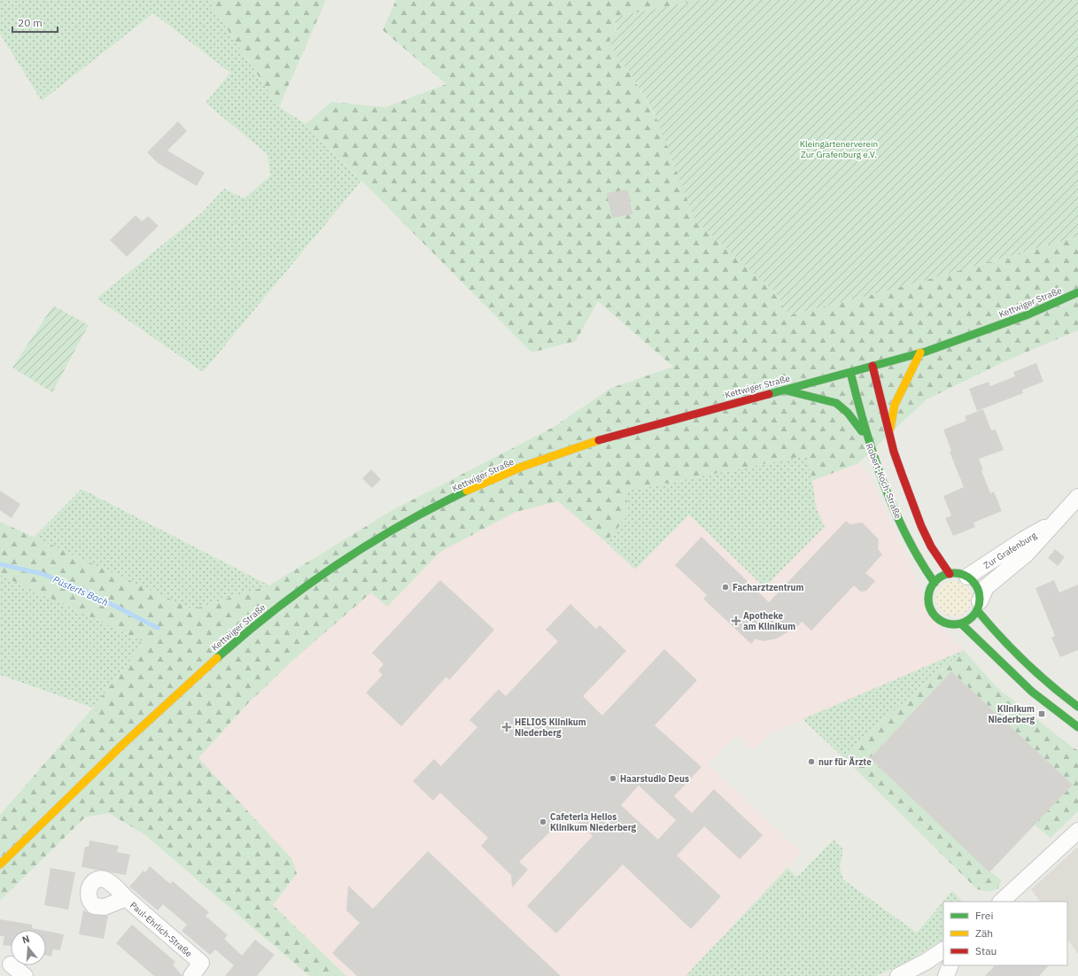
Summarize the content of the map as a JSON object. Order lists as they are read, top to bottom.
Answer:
{
  "streets": {
    "main road": ["Kettwiger Straße", "Robert-Koch-Straße"],
    "street": ["Zur Grafenburg", "Paul-Ehrlich-Straße"]
  },
  "crossings": [
    ["Kettwiger Straße", "Robert-Koch-Straße"],
    ["Robert-Koch-Straße", "Zur Grafenburg"]
  ],
  "water": ["Püsterts Bach"],
  "parks": ["Kleingärtenerverein Zur Grafenburg e.V."],
  "places": {
    "other": [
      "Facharztzentrum",
      "nur für Ärzte",
      "Haarstudio Deus",
      "Cafeteria Helios Klinikum Niederberg"
    ],
    "health": ["Apotheke am Klinikum", "HELIOS Klinikum Niederberg"],
    "transit": ["Klinikum Niederberg"]
  },
  "legend": ["Frei", "Zäh", "Stau"],
  "scale_bar": "20 m",
  "north": "top"
}
